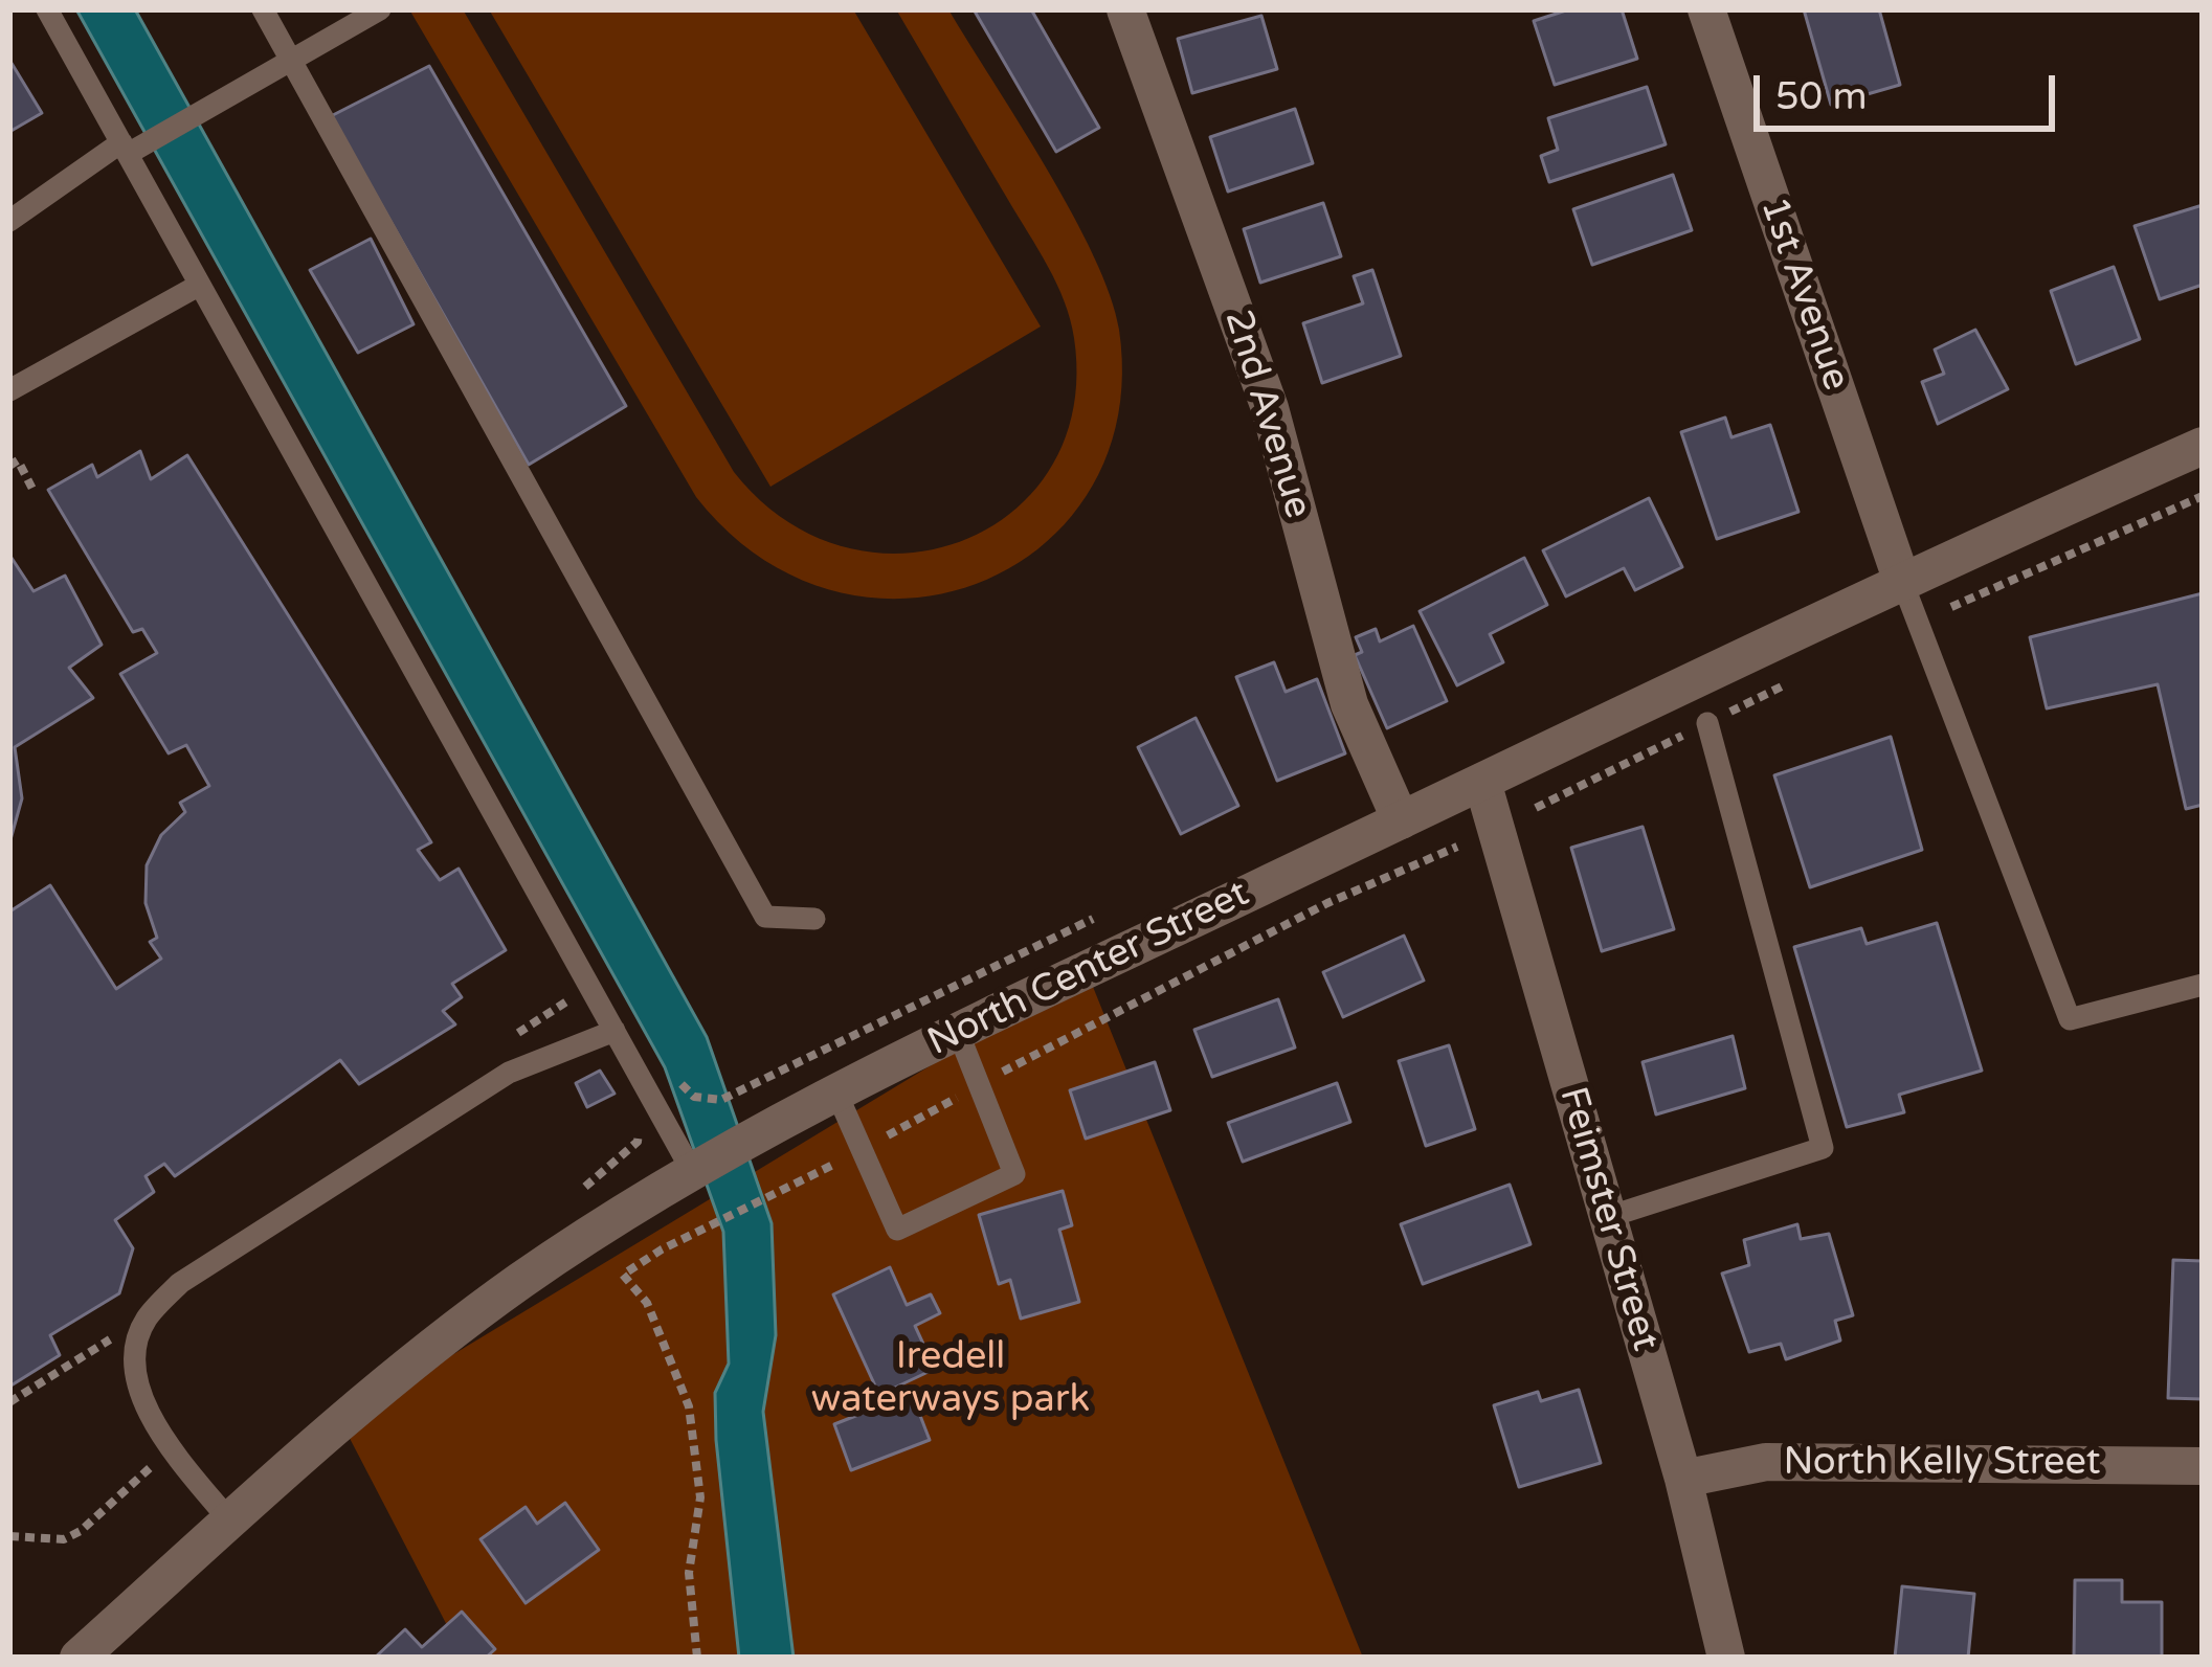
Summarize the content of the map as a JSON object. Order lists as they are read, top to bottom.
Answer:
{
  "streets": {
    "street": [
      "1st Avenue",
      "2nd Avenue",
      "North Center Street",
      "Feimster Street",
      "North Kelly Street"
    ]
  },
  "crossings": [
    ["1st Avenue", "North Center Street"],
    ["2nd Avenue", "North Center Street"],
    ["North Center Street", "Feimster Street"],
    ["Feimster Street", "North Kelly Street"]
  ],
  "parks": ["Iredell waterways park"],
  "scale_bar": "50 m"
}
